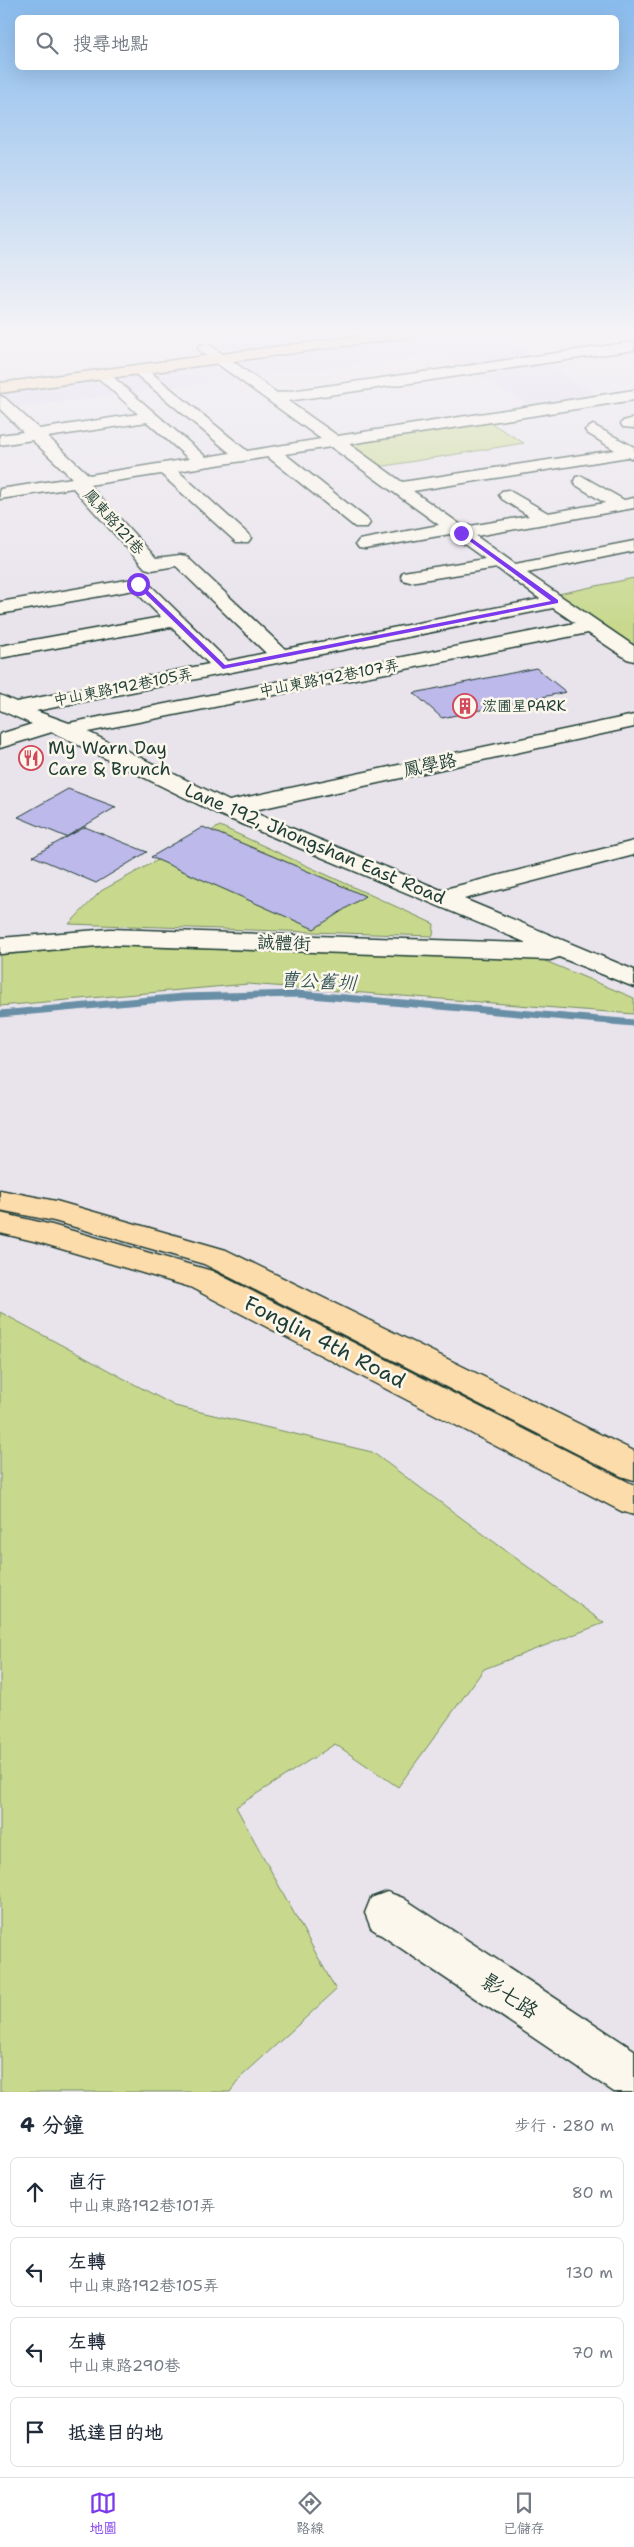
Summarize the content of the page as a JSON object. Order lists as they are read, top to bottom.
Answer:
{
  "streets": {
    "main road": ["Fonglin 4th Road"],
    "street": [
      "鳳東路121巷",
      "中山東路192巷107弄",
      "中山東路192巷105弄",
      "鳳學路",
      "Lane 192, Jhongshan East Road",
      "誠體街",
      "影七路"
    ]
  },
  "crossings": [
    ["鳳東路121巷", "中山東路192巷105弄"],
    ["中山東路192巷107弄", "Lane 192, Jhongshan East Road"],
    ["中山東路192巷105弄", "Lane 192, Jhongshan East Road"],
    ["鳳學路", "Lane 192, Jhongshan East Road"],
    ["Lane 192, Jhongshan East Road", "誠體街"]
  ],
  "water": ["曹公舊圳"],
  "places": {
    "building": ["浤圃星PARK"],
    "restaurant": ["My Warn Day Care & Brunch"]
  },
  "page": {
    "search": "搜尋地點",
    "heading": ["4 分鐘", "步行 · 280 m"],
    "list": [
      ["直行", "中山東路192巷101弄", "80 m"],
      ["左轉", "中山東路192巷105弄", "130 m"],
      ["左轉", "中山東路290巷", "70 m"],
      "抵達目的地"
    ],
    "nav": ["地圖", "路線", "已儲存"]
  }
}
